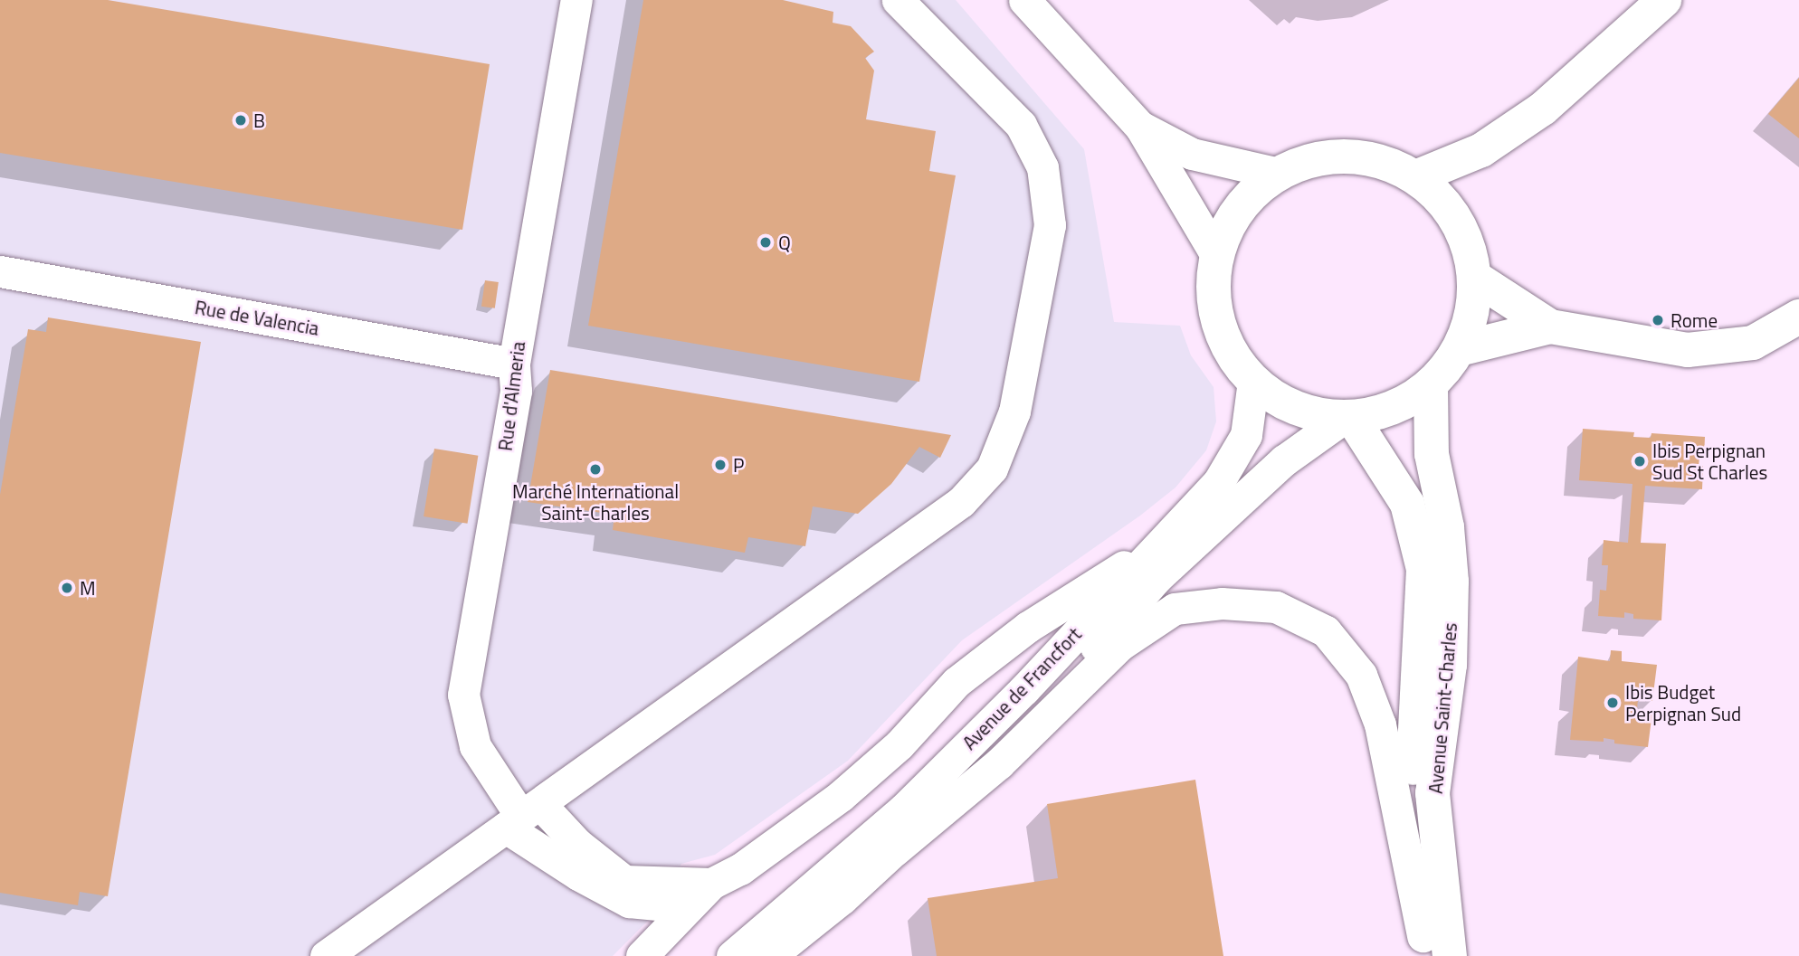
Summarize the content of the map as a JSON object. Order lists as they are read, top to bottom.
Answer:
{
  "streets": {
    "street": [
      "Rue de Valencia",
      "Rue d'Almeria",
      "Avenue de Francfort",
      "Avenue Saint-Charles"
    ]
  },
  "crossings": [
    ["Rue de Valencia", "Rue d'Almeria"],
    ["Avenue de Francfort", "Avenue Saint-Charles"]
  ],
  "places": [
    "B",
    "Q",
    "Rome",
    "Ibis Perpignan Sud St Charles",
    "P",
    "Marché International Saint-Charles",
    "M",
    "Ibis Budget Perpignan Sud"
  ]
}
